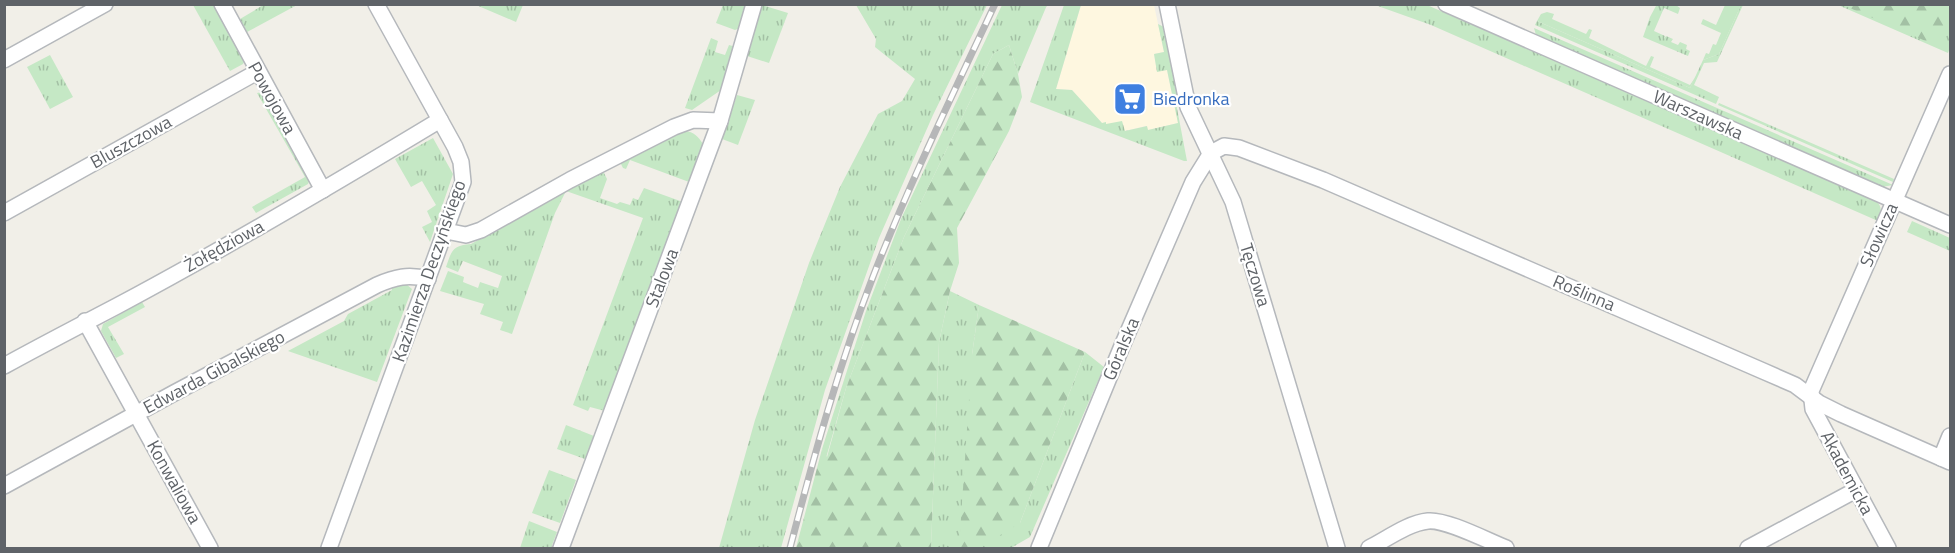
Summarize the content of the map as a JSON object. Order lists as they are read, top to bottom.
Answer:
{
  "streets": {
    "street": [
      "Powojowa",
      "Warszawska",
      "Bluszczowa",
      "Słowicza",
      "Żołędziowa",
      "Kazimierza Deczyńskiego",
      "Tęczowa",
      "Stalowa",
      "Roślinna",
      "Góralska",
      "Edwarda Gibalskiego",
      "Akademicka",
      "Konwaliowa"
    ]
  },
  "crossings": [
    ["Powojowa", "Bluszczowa"],
    ["Powojowa", "Żołędziowa"],
    ["Warszawska", "Słowicza"],
    ["Słowicza", "Roślinna"],
    ["Słowicza", "Akademicka"],
    ["Żołędziowa", "Kazimierza Deczyńskiego"],
    ["Żołędziowa", "Konwaliowa"],
    ["Kazimierza Deczyńskiego", "Edwarda Gibalskiego"],
    ["Tęczowa", "Roślinna"],
    ["Tęczowa", "Góralska"],
    ["Roślinna", "Góralska"],
    ["Roślinna", "Akademicka"],
    ["Edwarda Gibalskiego", "Konwaliowa"]
  ],
  "places": {
    "supermarket": ["Biedronka"]
  }
}
